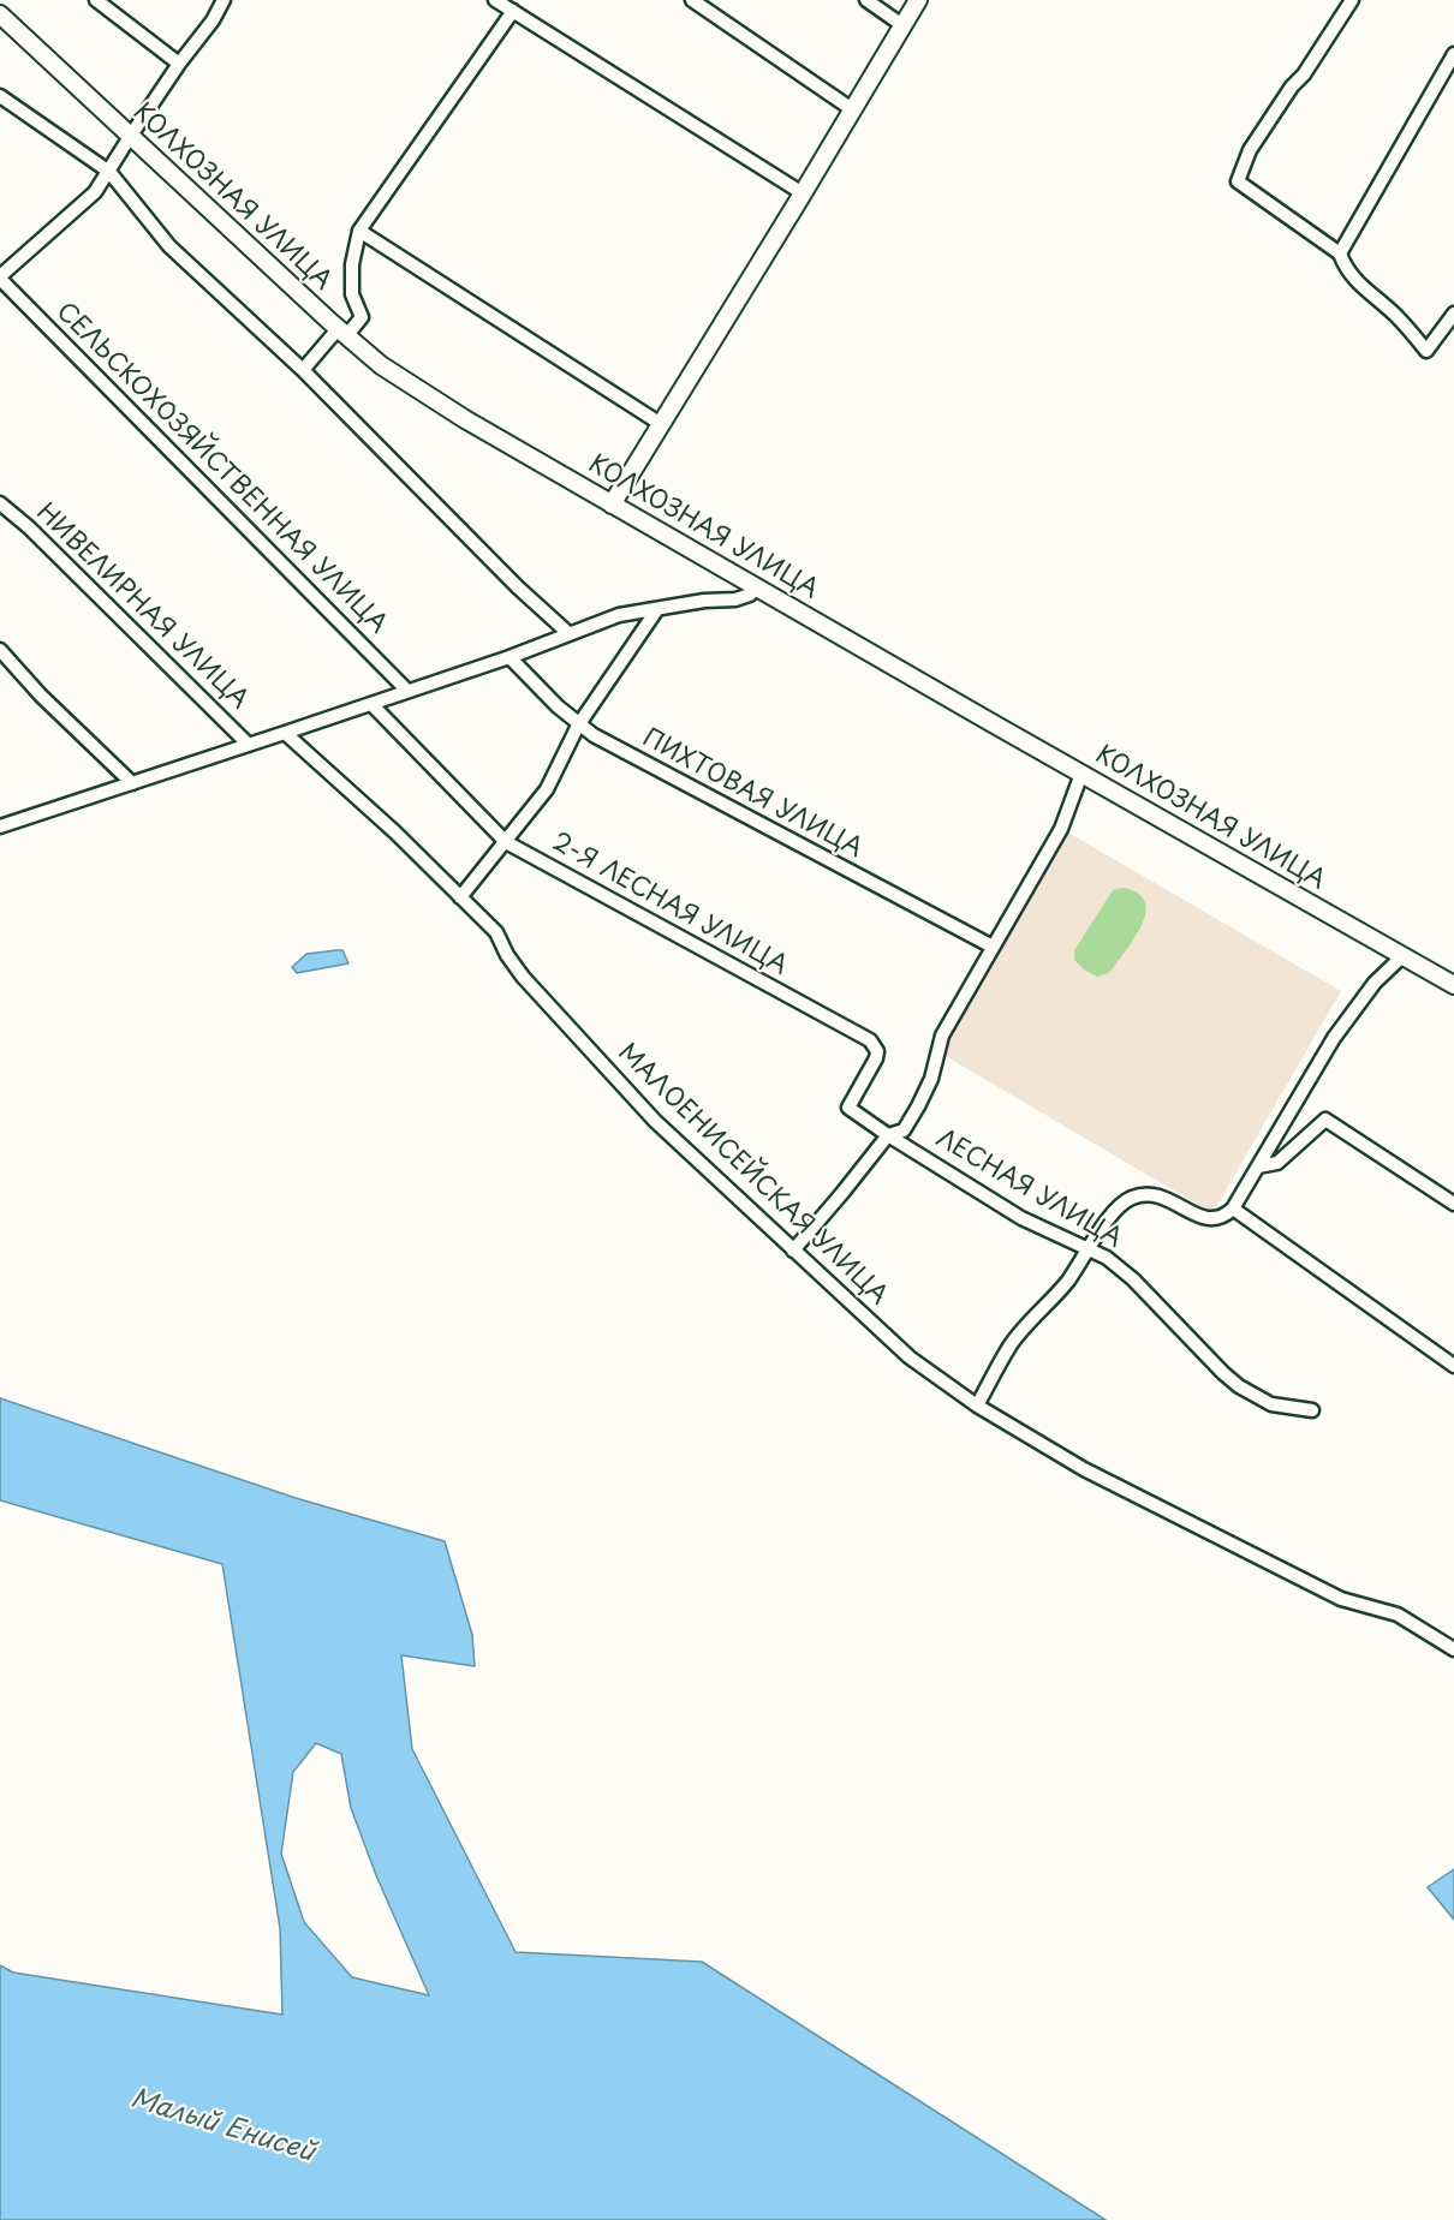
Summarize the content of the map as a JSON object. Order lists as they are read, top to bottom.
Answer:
{
  "streets": {
    "main road": ["КОЛХОЗНАЯ УЛИЦА"],
    "street": [
      "СЕЛЬСКОХОЗЯЙСТВЕННАЯ УЛИЦА",
      "НИВЕЛИРНАЯ УЛИЦА",
      "ПИХТОВАЯ УЛИЦА",
      "2-Я ЛЕСНАЯ УЛИЦА",
      "МАЛОЕНИСЕЙСКАЯ УЛИЦА",
      "ЛЕСНАЯ УЛИЦА"
    ]
  },
  "crossings": [
    ["2-Я ЛЕСНАЯ УЛИЦА", "ЛЕСНАЯ УЛИЦА"]
  ],
  "water": ["Малый Енисей"]
}
